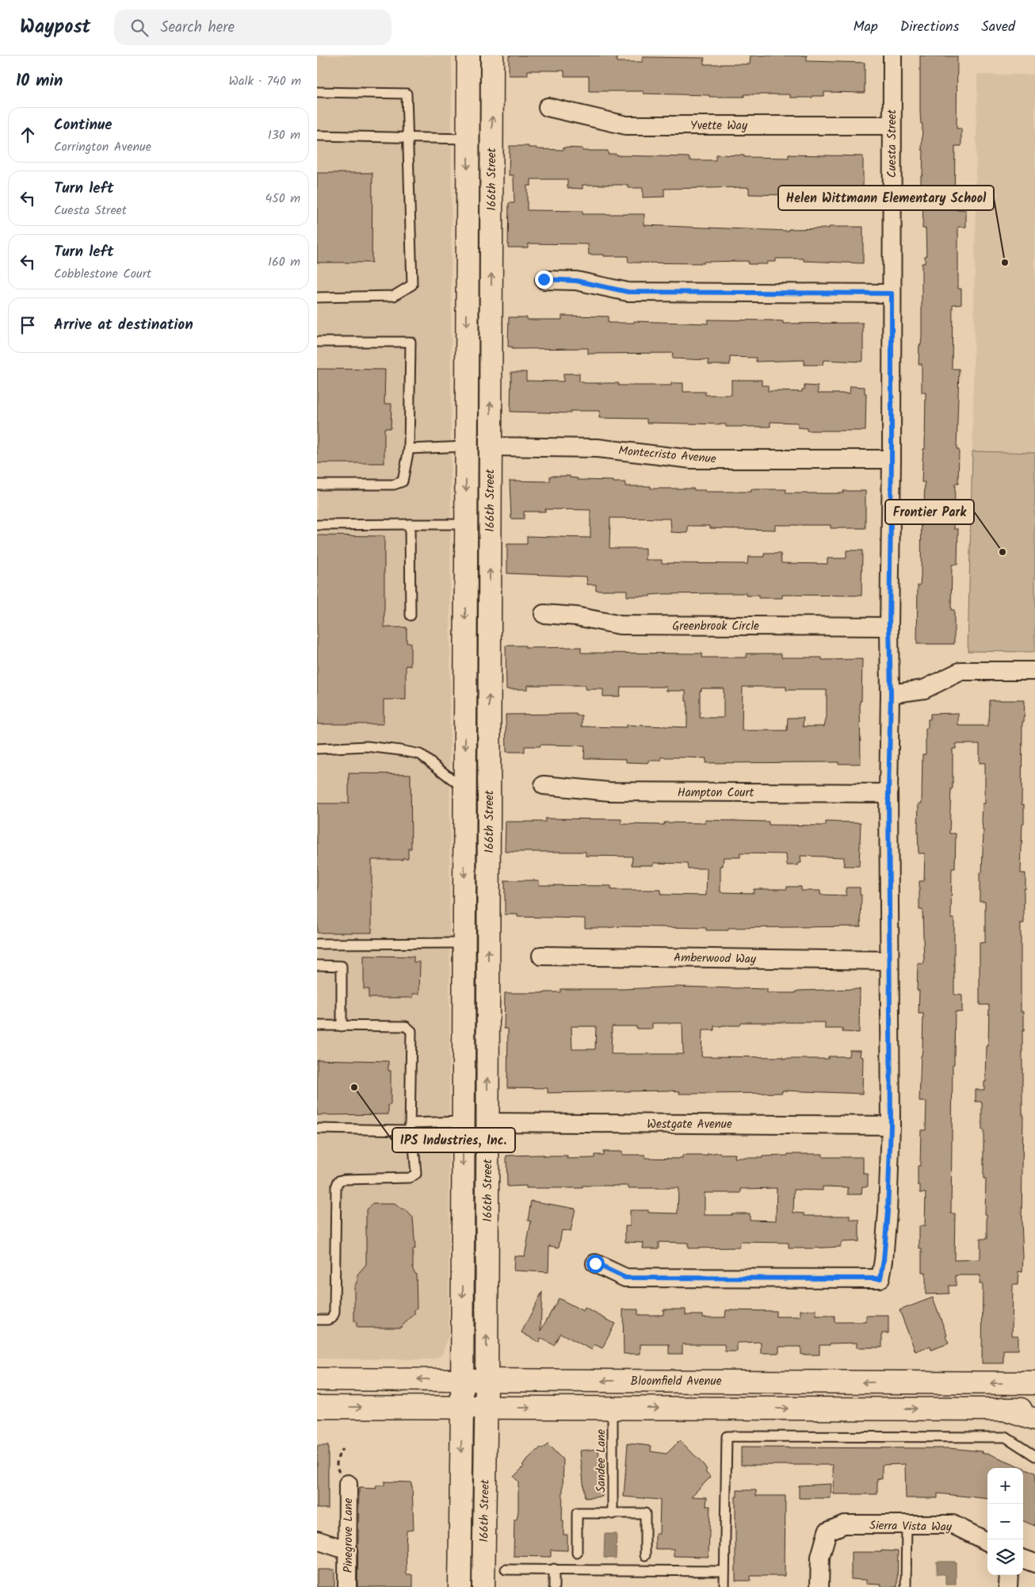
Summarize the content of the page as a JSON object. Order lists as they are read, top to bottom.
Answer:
{
  "streets": {
    "main road": ["166th Street", "Bloomfield Avenue"],
    "street": [
      "Yvette Way",
      "Cuesta Street",
      "Montecristo Avenue",
      "Greenbrook Circle",
      "Hampton Court",
      "Amberwood Way",
      "Westgate Avenue",
      "Sierra Vista Way",
      "Pinegrove Lane"
    ],
    "lane": ["Sandee Lane"]
  },
  "crossings": [
    ["Yvette Way", "Cuesta Street"],
    ["Cuesta Street", "Montecristo Avenue"],
    ["Cuesta Street", "Greenbrook Circle"],
    ["Cuesta Street", "Hampton Court"],
    ["Cuesta Street", "Amberwood Way"],
    ["Cuesta Street", "Westgate Avenue"],
    ["166th Street", "Montecristo Avenue"],
    ["166th Street", "Westgate Avenue"],
    ["166th Street", "Bloomfield Avenue"]
  ],
  "places": ["Helen Wittmann Elementary School", "Frontier Park", "IPS Industries, Inc."],
  "page": {
    "header": "Waypost",
    "search": "Search here",
    "nav": ["Map", "Directions", "Saved"],
    "heading": ["10 min", "Walk · 740 m"],
    "list": [
      ["Continue", "Corrington Avenue", "130 m"],
      ["Turn left", "Cuesta Street", "450 m"],
      ["Turn left", "Cobblestone Court", "160 m"],
      "Arrive at destination"
    ],
    "map_buttons": ["+", "−"]
  }
}
